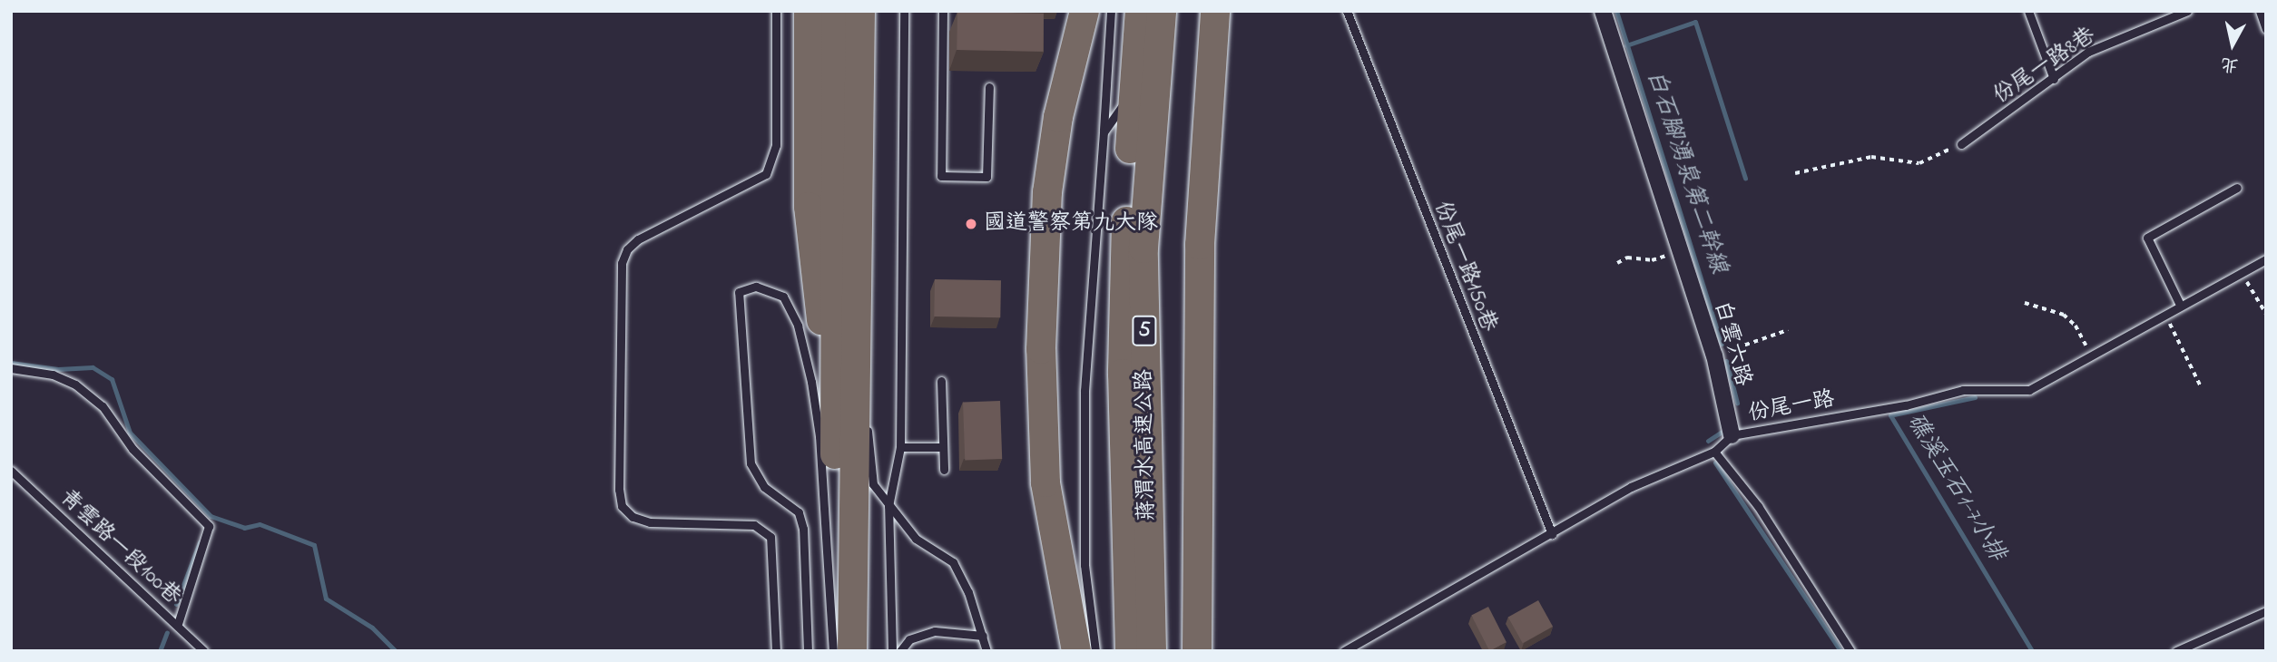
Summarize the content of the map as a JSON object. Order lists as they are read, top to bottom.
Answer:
{
  "streets": {
    "highway": ["5", "蔣渭水高速公路"],
    "street": ["白雲六路"],
    "lane": [
      "份尾一路8巷",
      "份尾一路150巷",
      "份尾一路",
      "青雲路一段100巷"
    ]
  },
  "crossings": [
    ["份尾一路150巷", "份尾一路"],
    ["白雲六路", "份尾一路"]
  ],
  "water": ["白石腳湧泉第二幹線", "礁溪玉石1-7小排"],
  "places": ["國道警察第九大隊"],
  "north": "bottom"
}
